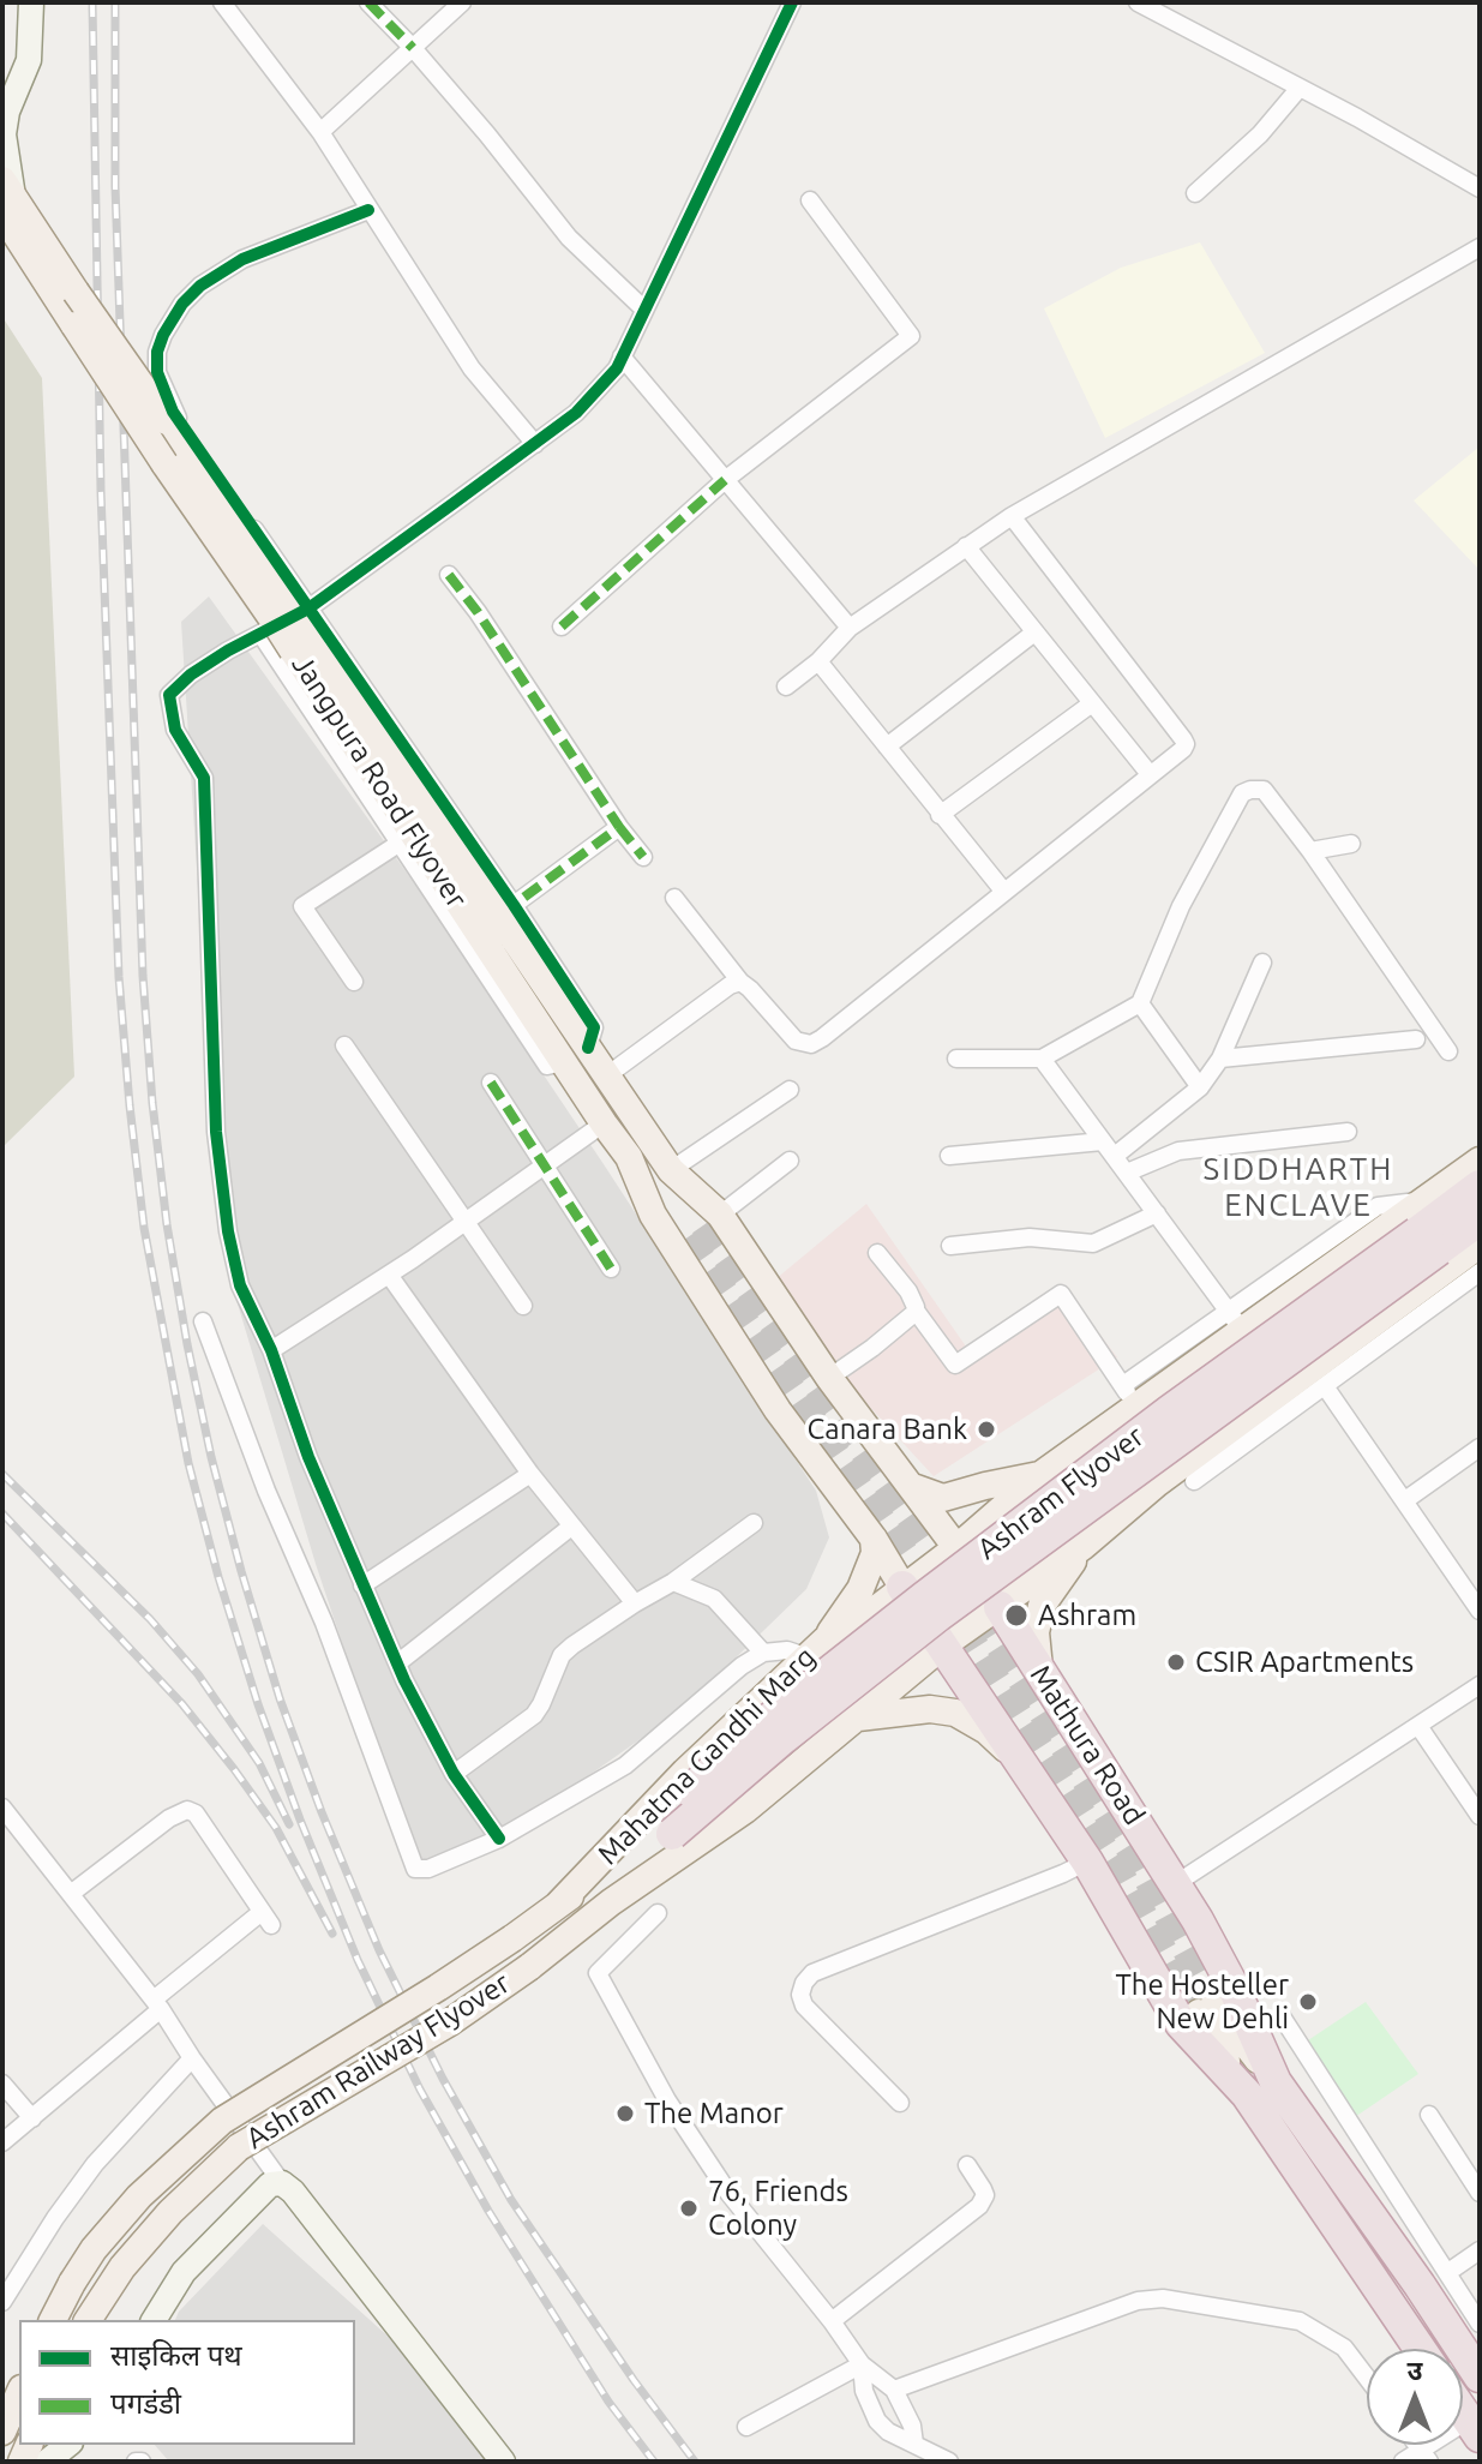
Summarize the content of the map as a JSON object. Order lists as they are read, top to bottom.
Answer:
{
  "streets": {
    "highway": ["Ashram Flyover", "Mathura Road"],
    "main road": ["Jangpura Road Flyover", "Mahatma Gandhi Marg", "Ashram Railway Flyover"]
  },
  "crossings": [
    ["Jangpura Road Flyover", "Mathura Road"],
    ["Ashram Flyover", "Mahatma Gandhi Marg"],
    ["Mathura Road", "Mahatma Gandhi Marg"],
    ["Mahatma Gandhi Marg", "Ashram Railway Flyover"]
  ],
  "districts": ["SIDDHARTH ENCLAVE"],
  "places": [
    "Canara Bank",
    "Ashram",
    "CSIR Apartments",
    "The Hosteller New Dehli",
    "The Manor",
    "76, Friends Colony"
  ],
  "legend": ["साइकिल पथ", "पगडंडी"],
  "north": "top"
}
